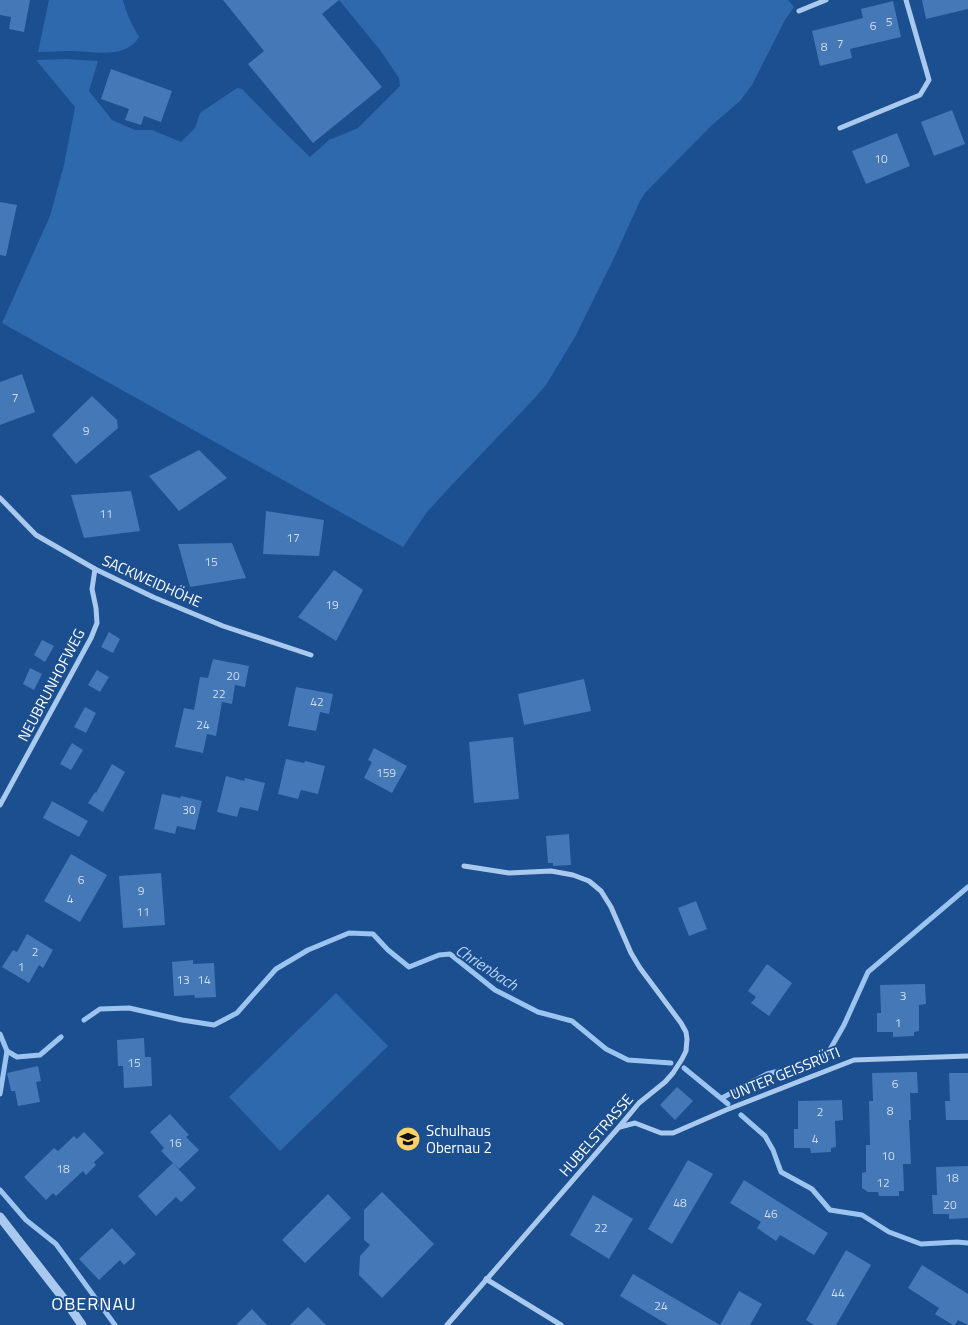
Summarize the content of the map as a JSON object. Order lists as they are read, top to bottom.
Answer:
{
  "streets": {
    "street": [
      "SACKWEIDHÖHE",
      "NEUBRUNHOFWEG",
      "UNTER GEISSRÜTI",
      "HUBELSTRASSE"
    ]
  },
  "crossings": [
    ["SACKWEIDHÖHE", "NEUBRUNHOFWEG"],
    ["UNTER GEISSRÜTI", "HUBELSTRASSE"]
  ],
  "districts": ["OBERNAU"],
  "water": ["Chrienbach"],
  "places": {
    "school or university": ["Schulhaus Obernau 2"]
  },
  "house_numbers": [
    "5",
    "6",
    "7",
    "8",
    "10",
    "7",
    "9",
    "11",
    "17",
    "15",
    "19",
    "20",
    "22",
    "42",
    "24",
    "159",
    "30",
    "6",
    "9",
    "4",
    "11",
    "2",
    "1",
    "13",
    "14",
    "3",
    "1",
    "15",
    "6",
    "8",
    "2",
    "4",
    "16",
    "10",
    "18",
    "18",
    "12",
    "48",
    "20",
    "46",
    "22",
    "44",
    "24"
  ]
}
